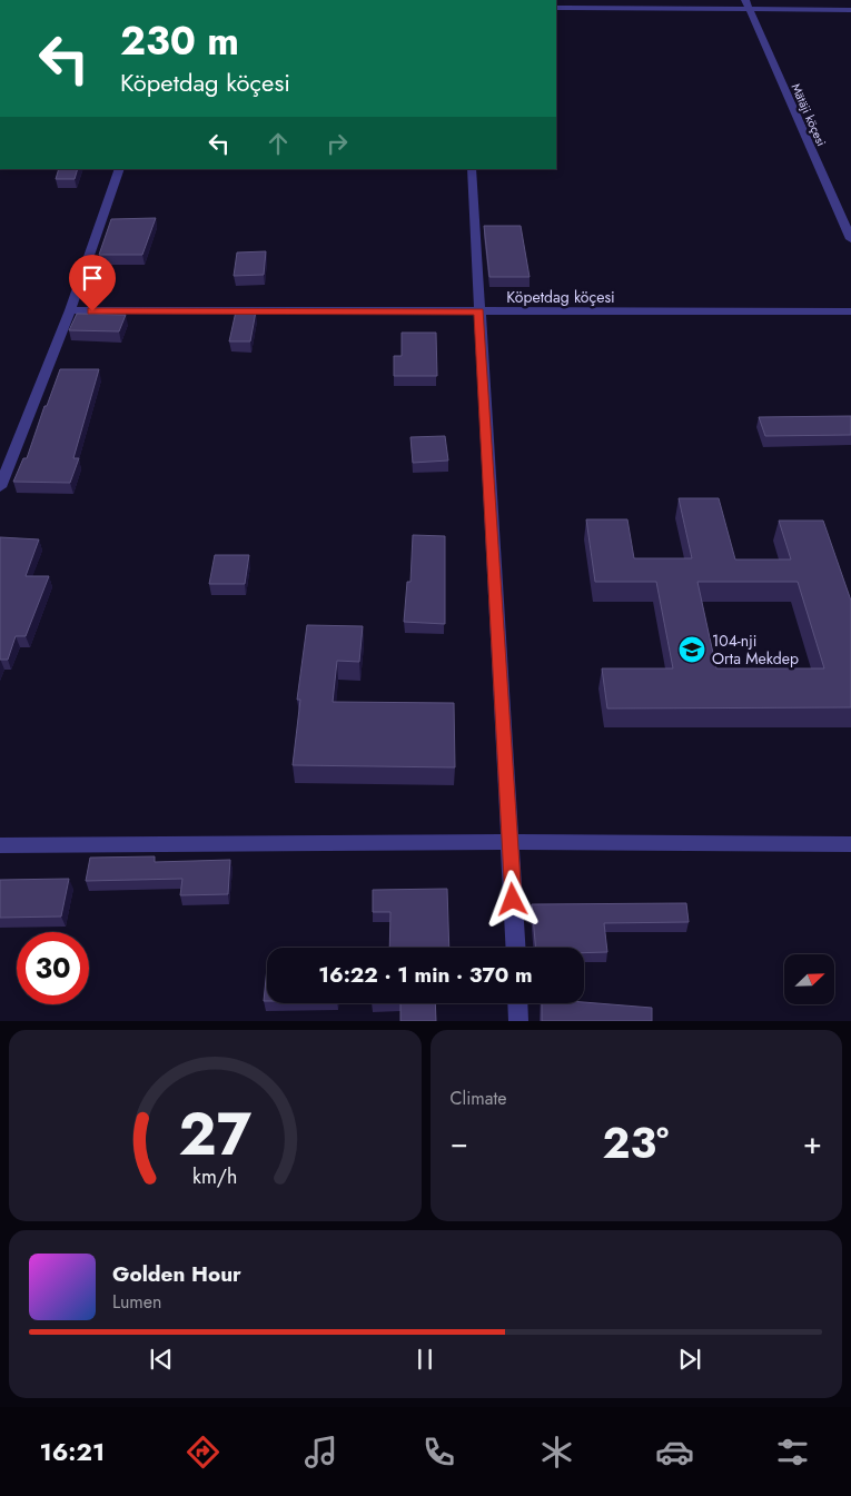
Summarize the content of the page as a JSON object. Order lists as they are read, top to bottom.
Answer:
{
  "streets": {
    "street": ["Mätäji köçesi", "Köpetdag köçesi"]
  },
  "places": {
    "school or university": ["104-nji Orta Mekdep"]
  },
  "north": "top right",
  "page": {
    "turn": ["230 m", "Köpetdag köçesi"],
    "limit": "30",
    "trip": "16:22 · 1 min · 370 m",
    "tile": "Climate",
    "heat": ["−", "23°", "+"],
    "song": ["Golden Hour", "Lumen"],
    "tabs": "16:21",
    "gauge": ["27", "km/h"]
  }
}
